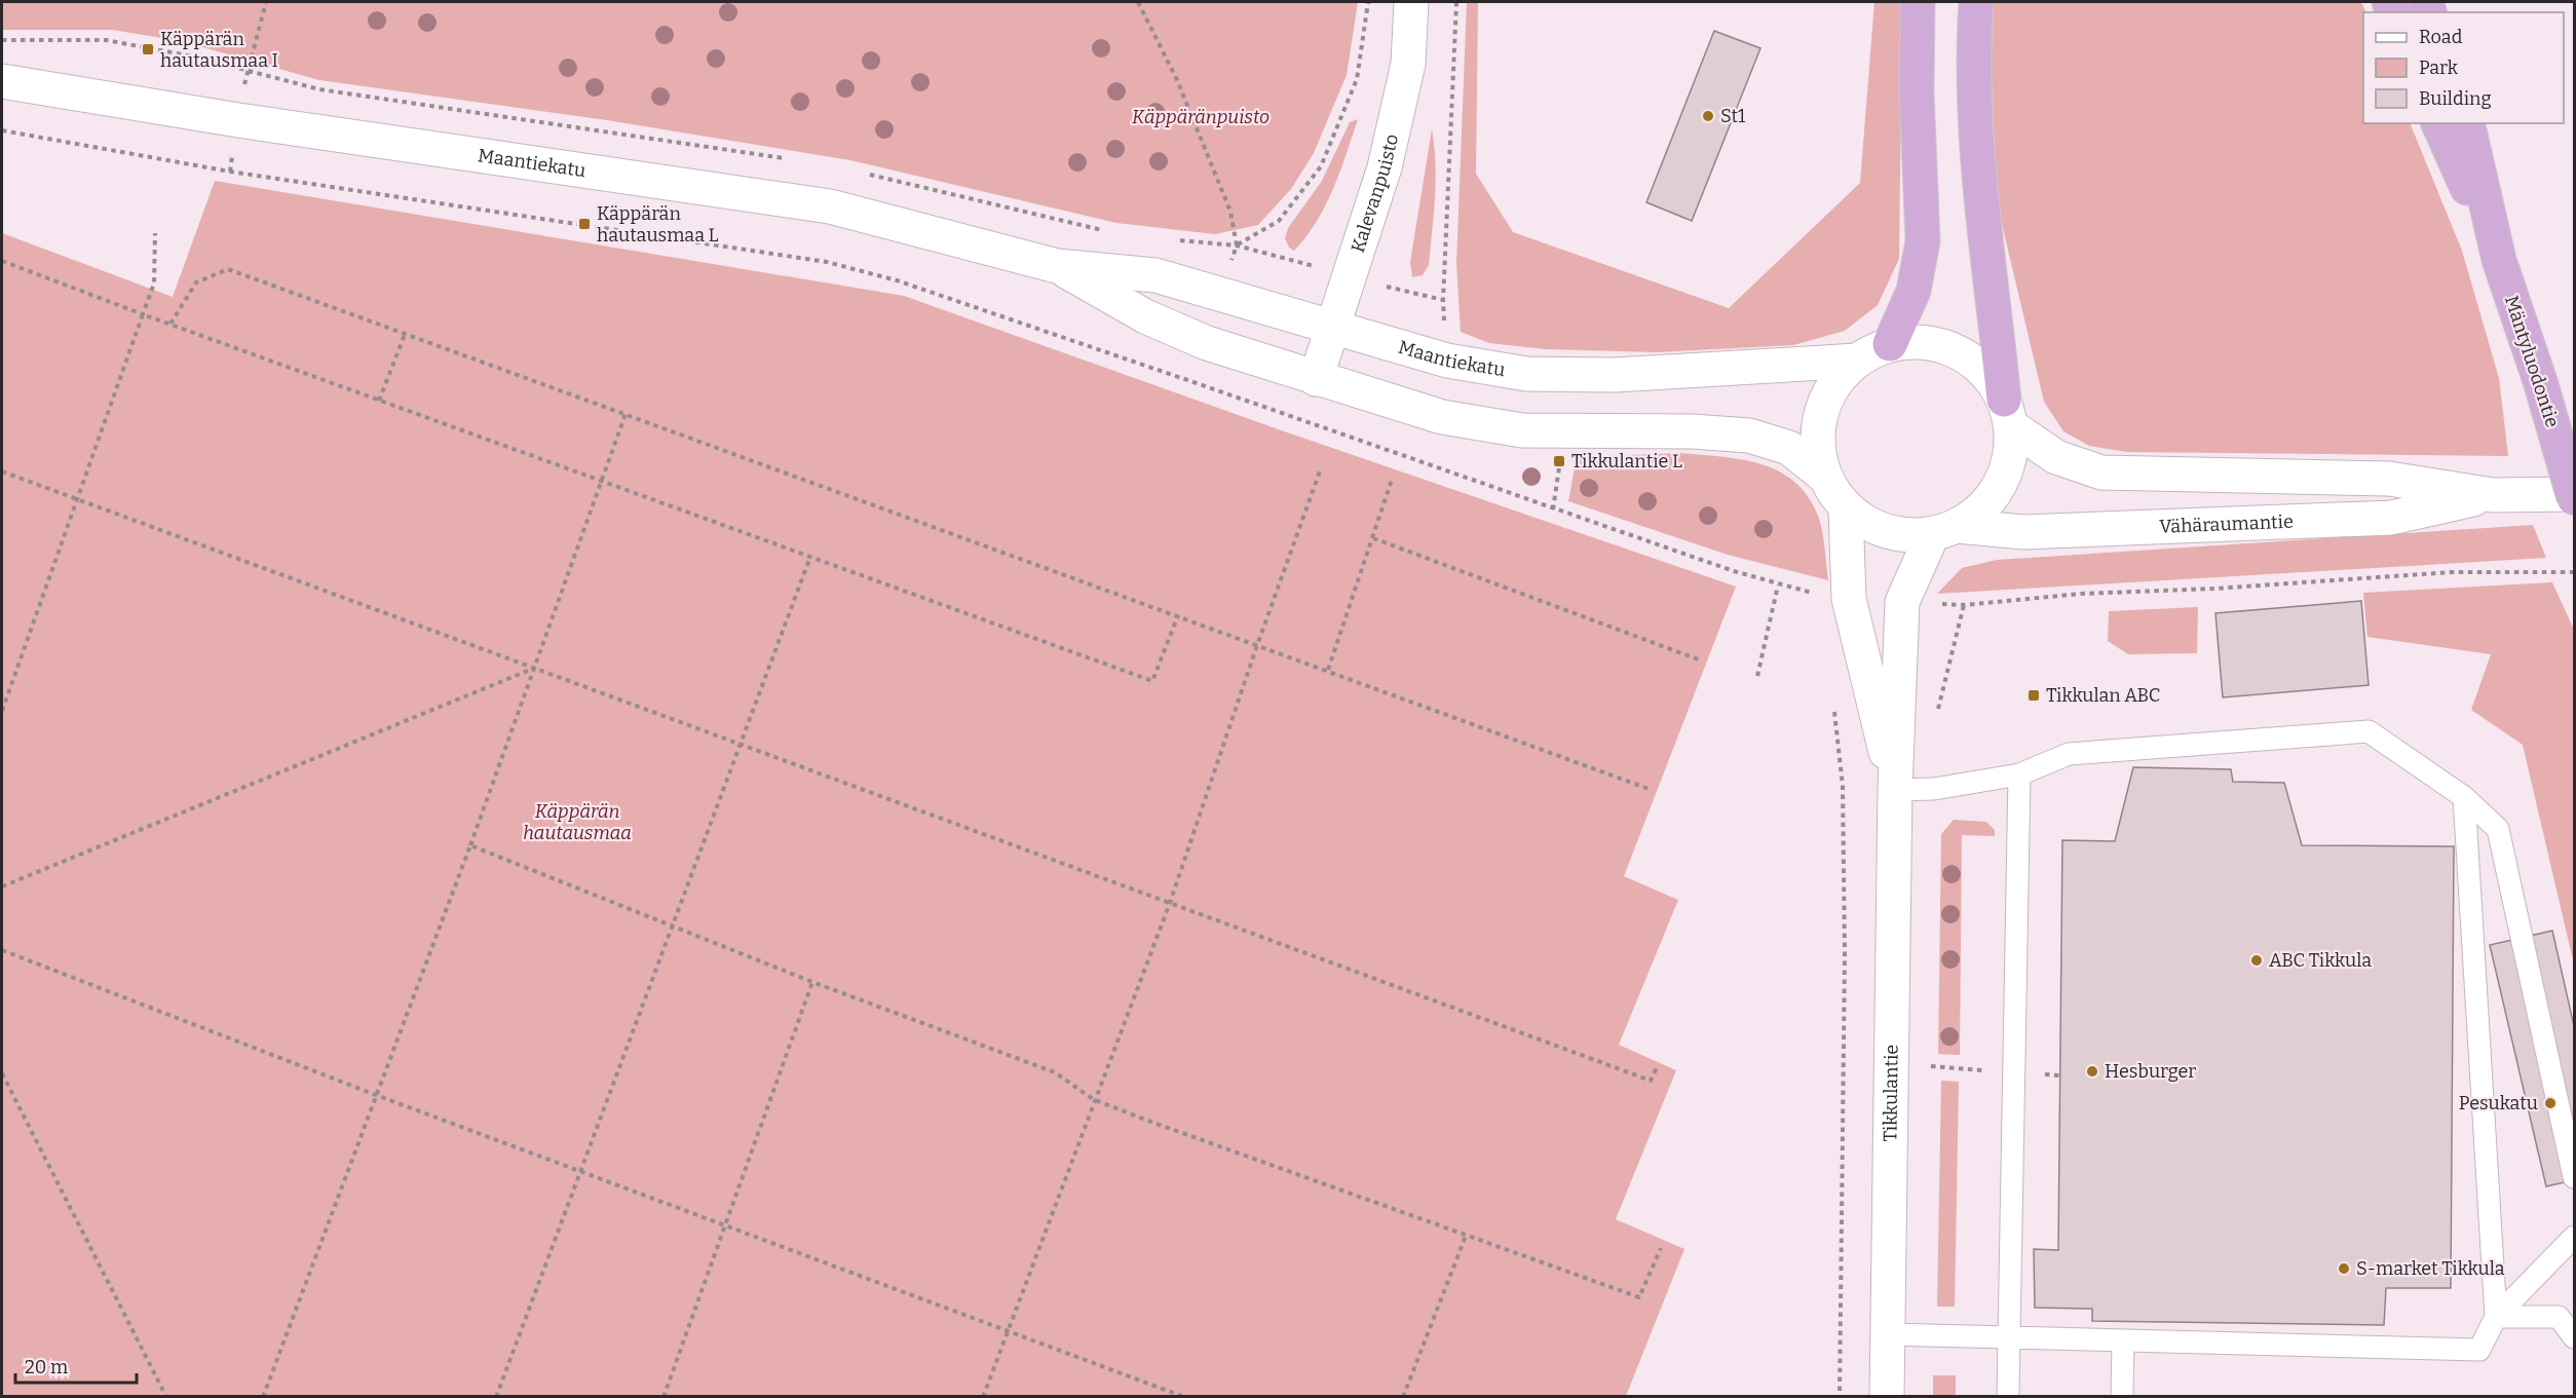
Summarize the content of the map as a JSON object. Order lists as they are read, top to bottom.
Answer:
{
  "streets": {
    "highway": ["Mäntyluodontie"],
    "main road": [
      "Maantiekatu",
      "Kalevanpuisto",
      "Vähäraumantie",
      "Tikkulantie"
    ]
  },
  "crossings": [
    ["Maantiekatu", "Kalevanpuisto"],
    ["Maantiekatu", "Vähäraumantie"],
    ["Mäntyluodontie", "Vähäraumantie"]
  ],
  "parks": ["Käppäränpuisto", "Käppärän hautausmaa"],
  "places": {
    "transit": [
      "Käppärän hautausmaa I",
      "Käppärän hautausmaa L",
      "Tikkulantie L",
      "Tikkulan ABC"
    ],
    "other": [
      "St1",
      "ABC Tikkula",
      "Hesburger",
      "Pesukatu",
      "S-market Tikkula"
    ]
  },
  "legend": ["Road", "Park", "Building"],
  "scale_bar": "20 m"
}
